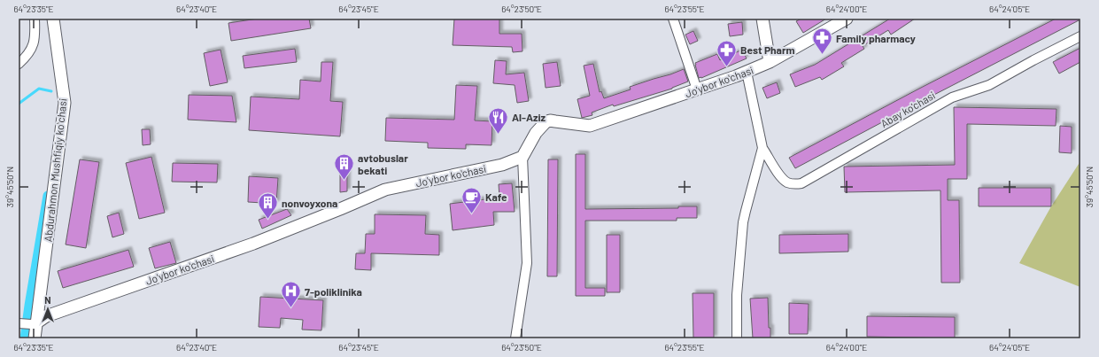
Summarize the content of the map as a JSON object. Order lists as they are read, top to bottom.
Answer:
{
  "streets": {
    "street": ["Jo'ybor ko'chasi", "Abay ko'chasi", "Abdurahmon Mushfiqiy koʻchasi"]
  },
  "crossings": [
    ["Jo'ybor ko'chasi", "Abdurahmon Mushfiqiy koʻchasi"]
  ],
  "places": {
    "pharmacy": ["Family pharmacy", "Best Pharm"],
    "restaurant": ["Al-Aziz"],
    "building": ["avtobuslar bekati", "nonvoyxona"],
    "cafe": ["Kafe"],
    "hospital": ["7-poliklinika"]
  },
  "north": "top",
  "coordinates": [
    "64°23'35\"E",
    "64°23'40\"E",
    "64°23'45\"E",
    "64°23'50\"E",
    "64°23'55\"E",
    "64°24'00\"E",
    "64°24'05\"E",
    "39°45'50\"N"
  ]
}
